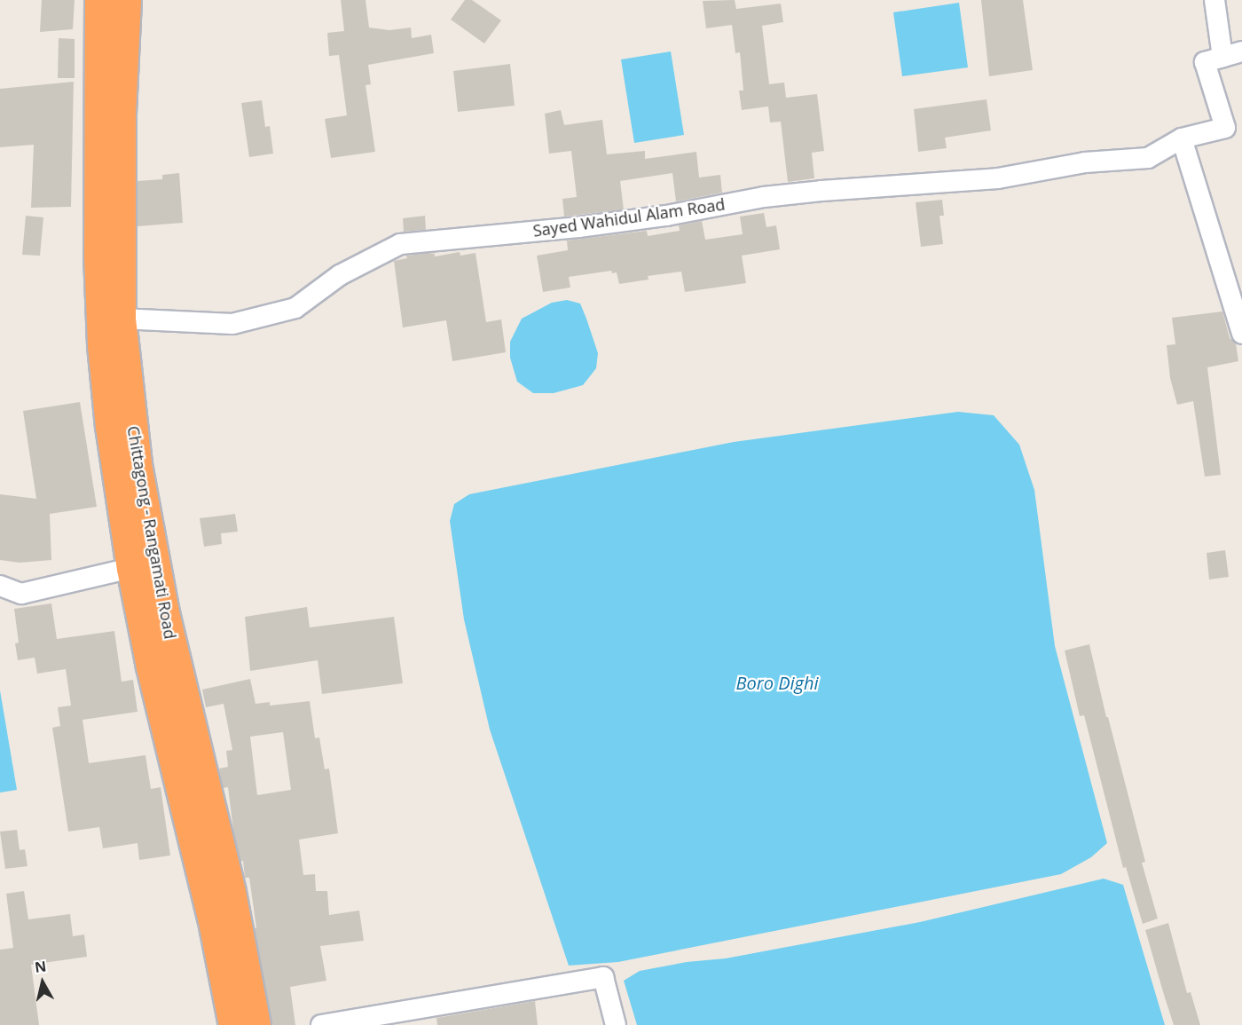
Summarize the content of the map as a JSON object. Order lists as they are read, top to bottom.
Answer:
{
  "streets": {
    "highway": ["Chittagong - Rangamati Road"],
    "street": ["Sayed Wahidul Alam Road"]
  },
  "crossings": [
    ["Sayed Wahidul Alam Road", "Chittagong - Rangamati Road"]
  ],
  "water": ["Boro Dighi"],
  "north": "top"
}
